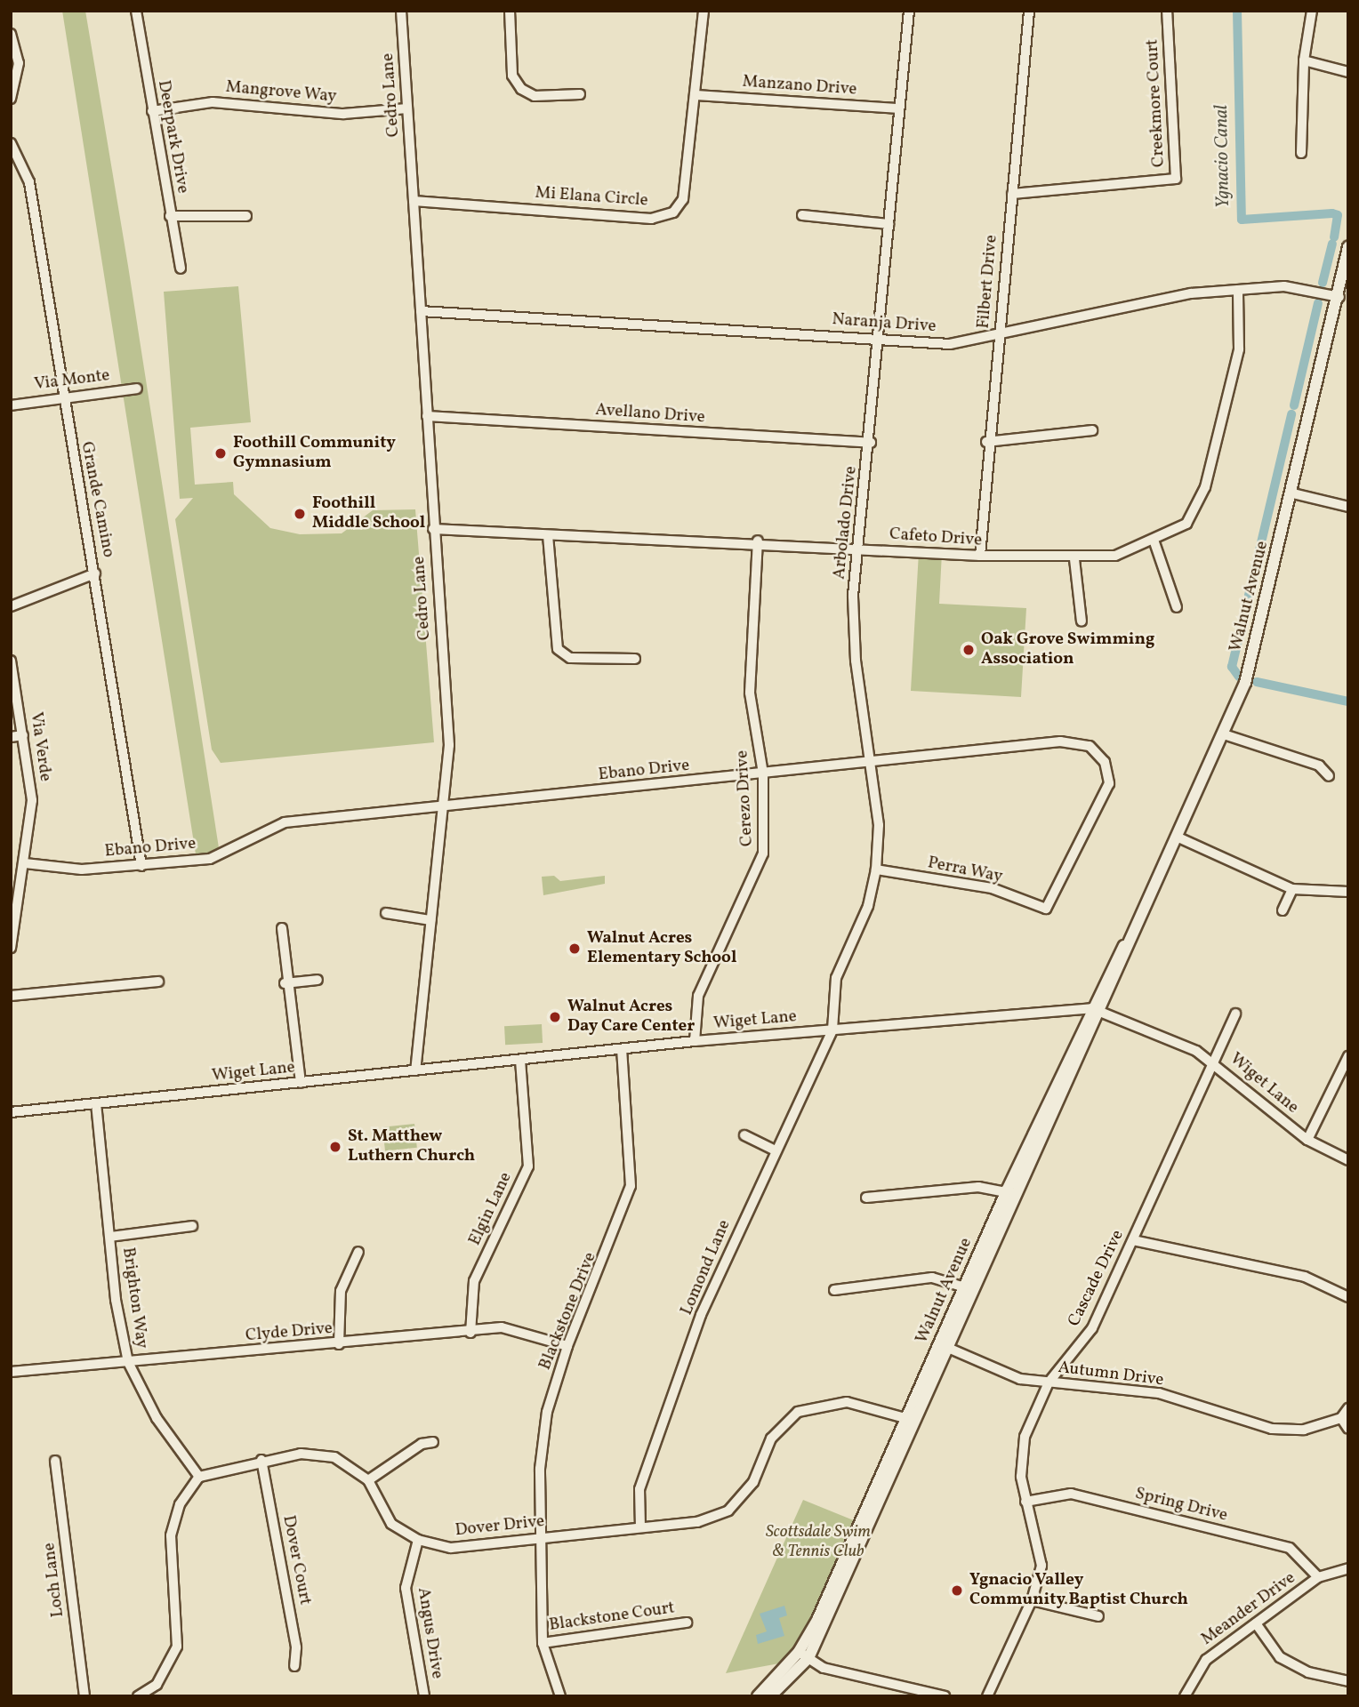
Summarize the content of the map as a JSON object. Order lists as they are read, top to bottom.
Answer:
{
  "streets": {
    "street": [
      "Manzano Drive",
      "Mangrove Way",
      "Cedro Lane",
      "Creekmore Court",
      "Deerpark Drive",
      "Mi Elana Circle",
      "Filbert Drive",
      "Naranja Drive",
      "Via Monte",
      "Avellano Drive",
      "Grande Camino",
      "Arbolado Drive",
      "Cafeto Drive",
      "Walnut Avenue",
      "Via Verde",
      "Ebano Drive",
      "Cerezo Drive",
      "Perra Way",
      "Wiget Lane",
      "Elgin Lane",
      "Lomond Lane",
      "Cascade Drive",
      "Brighton Way",
      "Blackstone Drive",
      "Clyde Drive",
      "Autumn Drive",
      "Spring Drive",
      "Dover Drive",
      "Dover Court",
      "Loch Lane",
      "Meander Drive",
      "Blackstone Court",
      "Angus Drive"
    ]
  },
  "crossings": [
    ["Manzano Drive", "Mi Elana Circle"],
    ["Manzano Drive", "Arbolado Drive"],
    ["Mangrove Way", "Cedro Lane"],
    ["Mangrove Way", "Deerpark Drive"],
    ["Cedro Lane", "Mi Elana Circle"],
    ["Cedro Lane", "Naranja Drive"],
    ["Cedro Lane", "Avellano Drive"],
    ["Cedro Lane", "Cafeto Drive"],
    ["Cedro Lane", "Ebano Drive"],
    ["Cedro Lane", "Wiget Lane"],
    ["Creekmore Court", "Filbert Drive"],
    ["Filbert Drive", "Naranja Drive"],
    ["Filbert Drive", "Cafeto Drive"],
    ["Naranja Drive", "Arbolado Drive"],
    ["Naranja Drive", "Cafeto Drive"],
    ["Naranja Drive", "Walnut Avenue"],
    ["Via Monte", "Grande Camino"],
    ["Avellano Drive", "Arbolado Drive"],
    ["Grande Camino", "Ebano Drive"],
    ["Arbolado Drive", "Cafeto Drive"],
    ["Arbolado Drive", "Ebano Drive"],
    ["Arbolado Drive", "Perra Way"],
    ["Arbolado Drive", "Wiget Lane"],
    ["Arbolado Drive", "Lomond Lane"],
    ["Cafeto Drive", "Cerezo Drive"],
    ["Walnut Avenue", "Wiget Lane"],
    ["Walnut Avenue", "Autumn Drive"],
    ["Walnut Avenue", "Dover Drive"],
    ["Via Verde", "Ebano Drive"],
    ["Ebano Drive", "Cerezo Drive"],
    ["Ebano Drive", "Perra Way"],
    ["Cerezo Drive", "Wiget Lane"],
    ["Wiget Lane", "Elgin Lane"],
    ["Wiget Lane", "Lomond Lane"],
    ["Wiget Lane", "Cascade Drive"],
    ["Wiget Lane", "Brighton Way"],
    ["Wiget Lane", "Blackstone Drive"],
    ["Elgin Lane", "Clyde Drive"],
    ["Lomond Lane", "Dover Drive"],
    ["Cascade Drive", "Autumn Drive"],
    ["Cascade Drive", "Spring Drive"],
    ["Brighton Way", "Clyde Drive"],
    ["Brighton Way", "Dover Drive"],
    ["Blackstone Drive", "Clyde Drive"],
    ["Blackstone Drive", "Dover Drive"],
    ["Blackstone Drive", "Blackstone Court"],
    ["Spring Drive", "Meander Drive"],
    ["Dover Drive", "Dover Court"],
    ["Dover Drive", "Angus Drive"]
  ],
  "water": ["Ygnacio Canal"],
  "parks": ["Scottsdale Swim & Tennis Club"],
  "places": [
    "Foothill Community Gymnasium",
    "Foothill Middle School",
    "Oak Grove Swimming Association",
    "Walnut Acres Elementary School",
    "Walnut Acres Day Care Center",
    "St. Matthew Luthern Church",
    "Ygnacio Valley Community Baptist Church"
  ]
}
